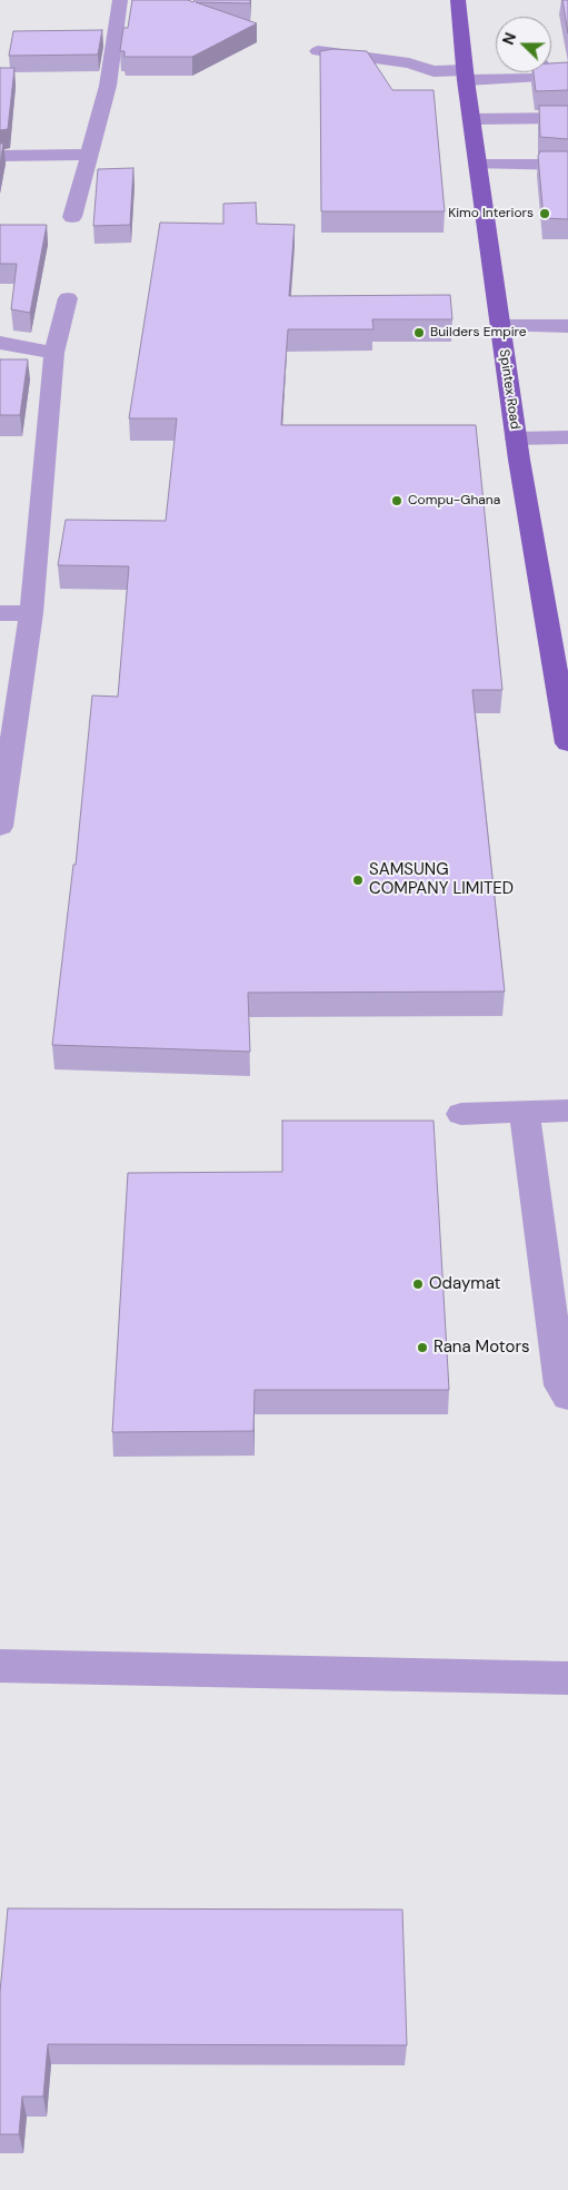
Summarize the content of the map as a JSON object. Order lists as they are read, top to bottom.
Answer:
{
  "streets": {
    "main road": ["Spintex Road"]
  },
  "places": [
    "Kimo Interiors",
    "Builders Empire",
    "Compu-Ghana",
    "SAMSUNG COMPANY LIMITED",
    "Odaymat",
    "Rana Motors"
  ],
  "north": "left"
}
